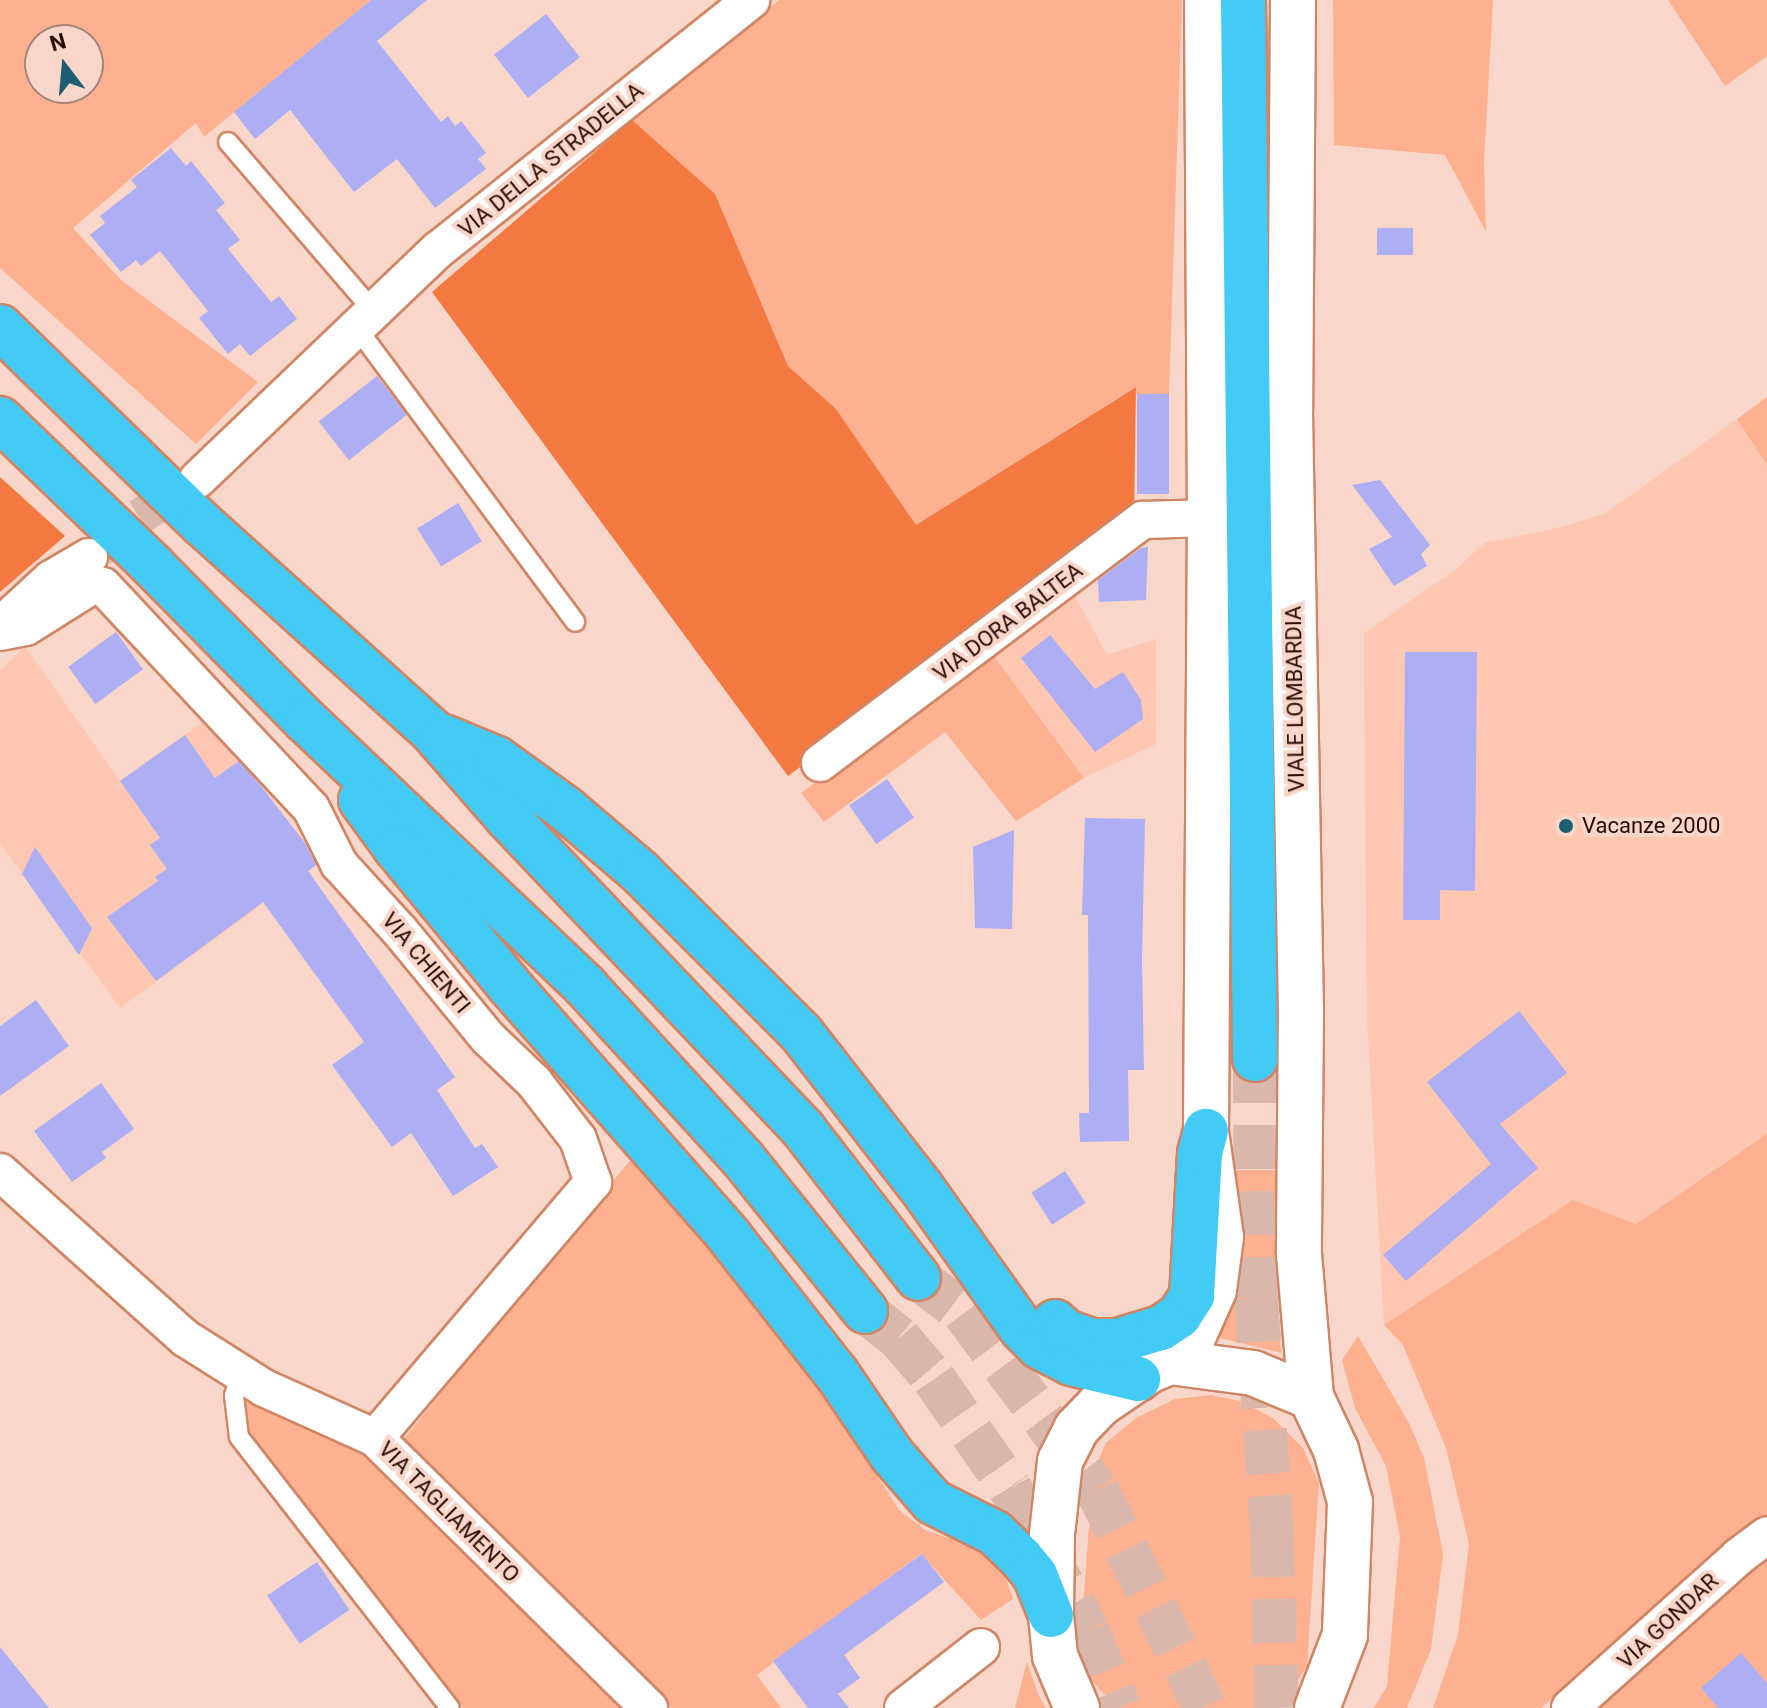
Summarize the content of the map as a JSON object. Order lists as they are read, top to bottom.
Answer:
{
  "streets": {
    "main road": ["VIALE LOMBARDIA"],
    "street": [
      "VIA DELLA STRADELLA",
      "VIA DORA BALTEA",
      "VIA CHIENTI",
      "VIA TAGLIAMENTO",
      "VIA GONDAR"
    ]
  },
  "crossings": [
    ["VIA CHIENTI", "VIA TAGLIAMENTO"]
  ],
  "places": ["Vacanze 2000"],
  "north": "top"
}
